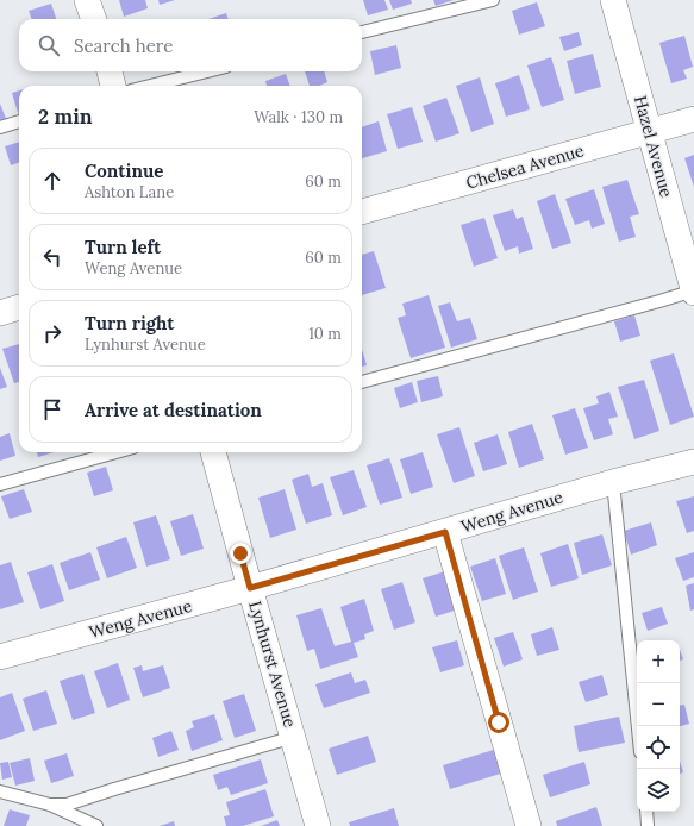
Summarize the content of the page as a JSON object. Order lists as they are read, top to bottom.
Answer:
{
  "streets": {
    "street": [
      "Hazel Avenue",
      "Chelsea Avenue",
      "Weng Avenue",
      "Lynhurst Avenue"
    ]
  },
  "crossings": [
    ["Hazel Avenue", "Chelsea Avenue"],
    ["Weng Avenue", "Lynhurst Avenue"]
  ],
  "page": {
    "search": "Search here",
    "heading": ["2 min", "Walk · 130 m"],
    "list": [
      ["Continue", "Ashton Lane", "60 m"],
      ["Turn left", "Weng Avenue", "60 m"],
      ["Turn right", "Lynhurst Avenue", "10 m"],
      "Arrive at destination"
    ],
    "map_buttons": ["+", "−"]
  }
}
